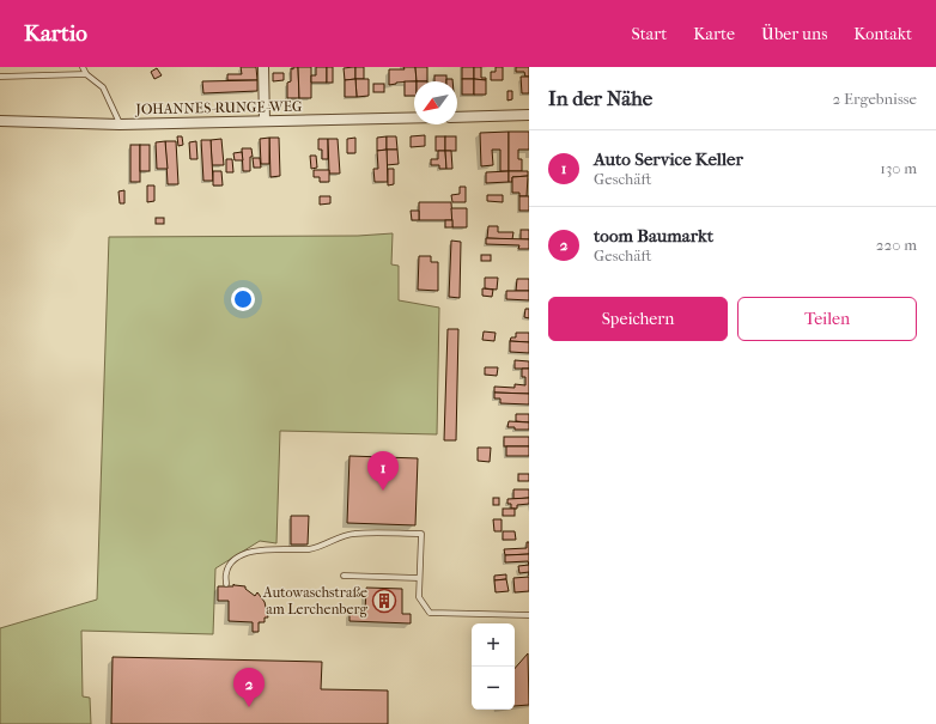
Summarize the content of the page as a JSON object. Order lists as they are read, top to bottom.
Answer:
{
  "streets": {
    "street": ["JOHANNES-RUNGE-WEG"]
  },
  "places": {
    "building": ["Autowaschstraße am Lerchenberg"]
  },
  "north": "bottom left",
  "page": {
    "header": "Kartio",
    "nav": [
      "Start",
      "Karte",
      "Über uns",
      "Kontakt"
    ],
    "heading": ["In der Nähe", "2 Ergebnisse"],
    "list": [
      {
        "mark": "1",
        "name": "Auto Service Keller",
        "note": "Geschäft",
        "value": "130 m"
      },
      {
        "mark": "2",
        "name": "toom Baumarkt",
        "note": "Geschäft",
        "value": "220 m"
      }
    ],
    "buttons": ["Speichern", "Teilen"],
    "pins": ["1", "2"],
    "map_buttons": ["+", "−"]
  }
}
